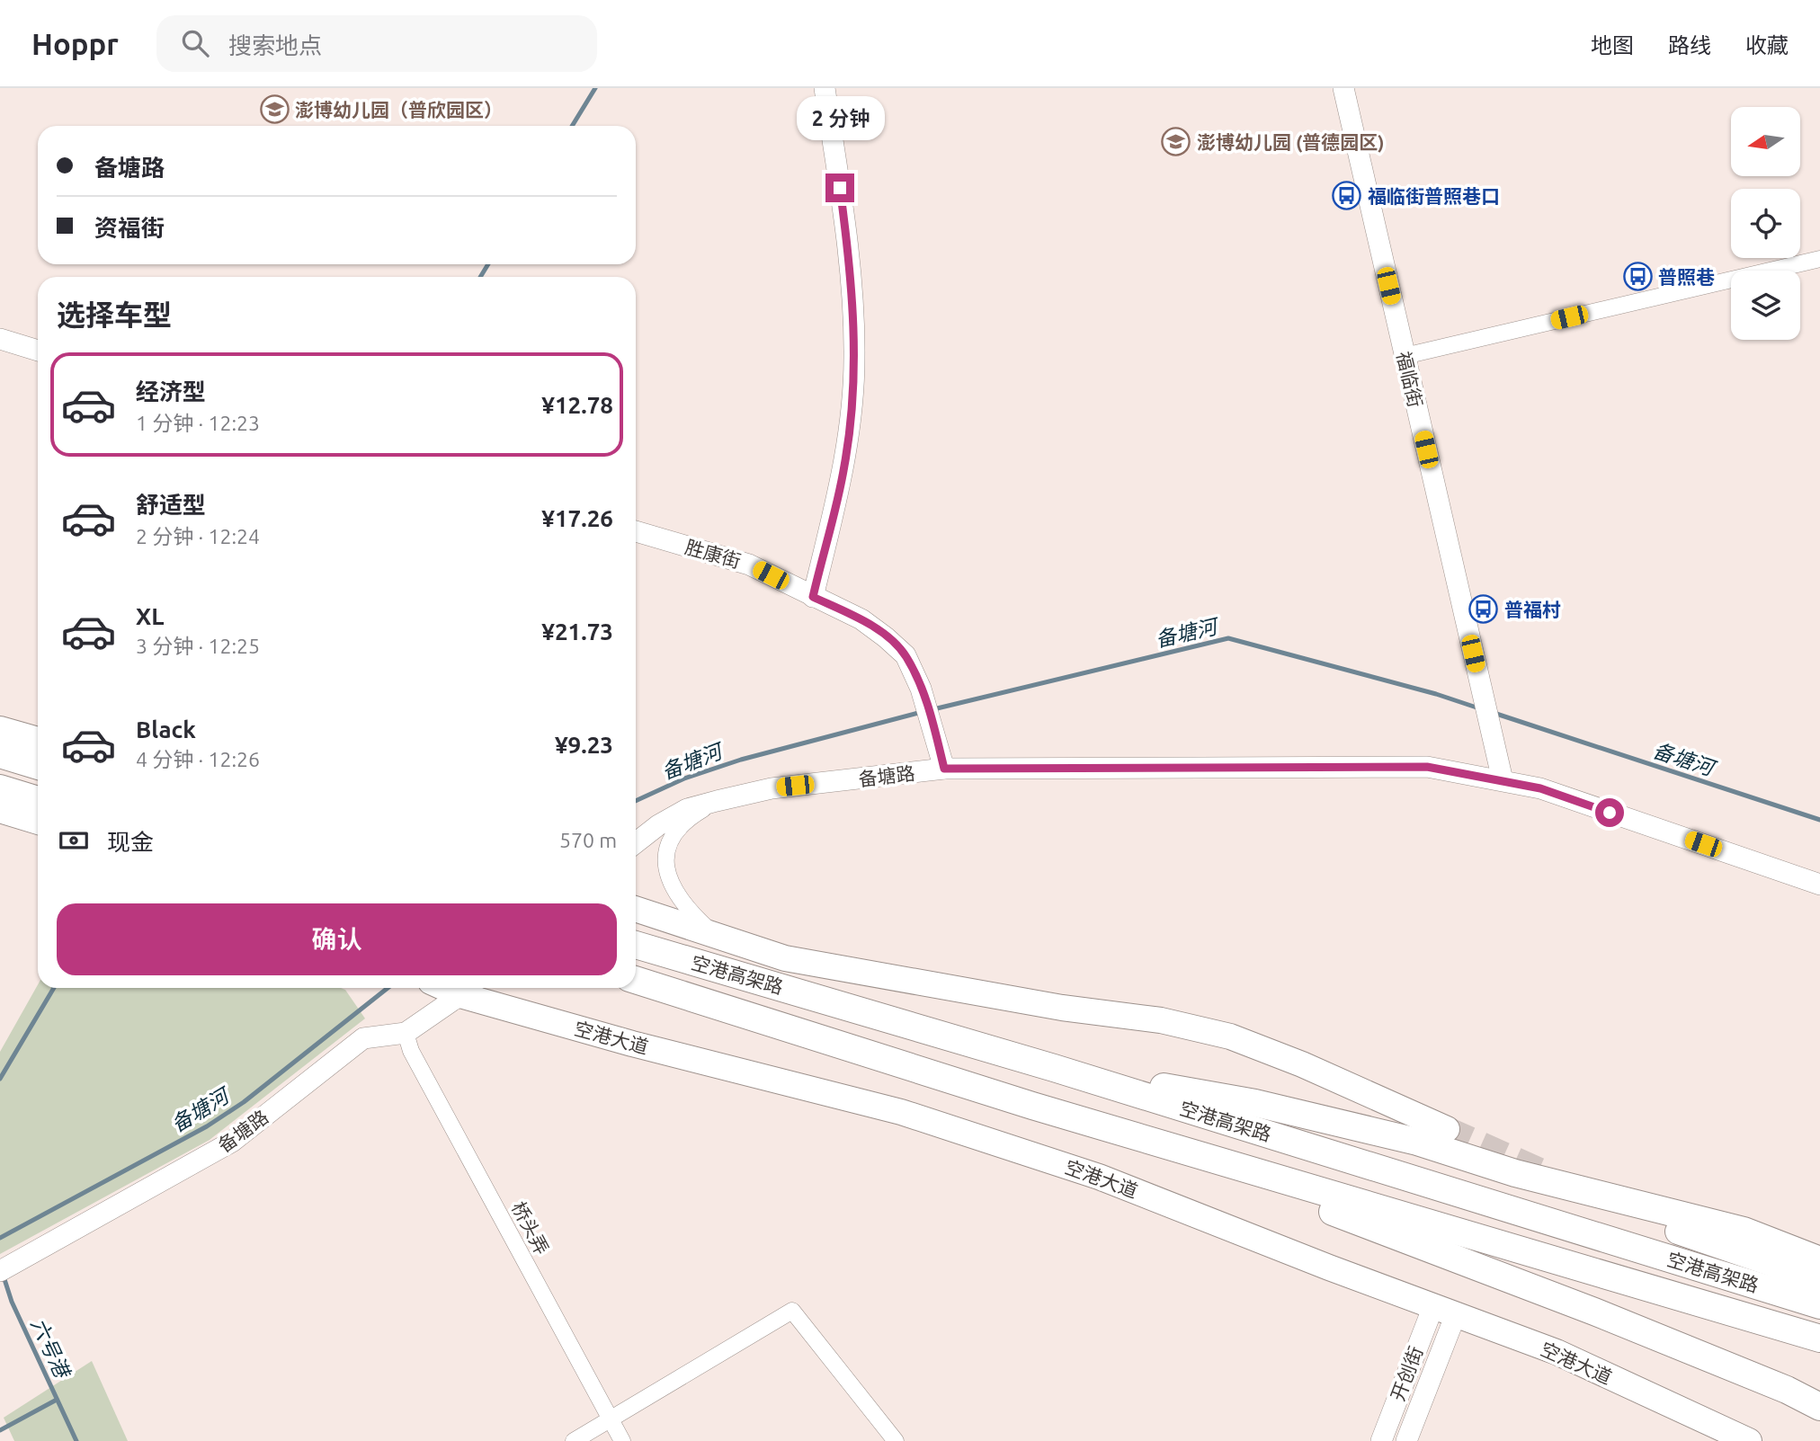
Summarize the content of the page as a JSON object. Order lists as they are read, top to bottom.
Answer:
{
  "streets": {
    "highway": ["空港高架路"],
    "main road": ["空港大道"],
    "street": [
      "福临街",
      "胜康街",
      "备塘路",
      "桥头弄",
      "开创街"
    ]
  },
  "crossings": [
    ["福临街", "备塘路"],
    ["胜康街", "备塘路"],
    ["备塘路", "空港大道"],
    ["备塘路", "桥头弄"],
    ["空港大道", "开创街"]
  ],
  "water": ["备塘河", "六号港"],
  "places": {
    "school or university": ["澎博幼儿园（普欣园区）", "澎博幼儿园 (普德园区)"],
    "bus stop": ["福临街普照巷口", "普照巷", "普福村"]
  },
  "north": "left",
  "page": {
    "header": "Hoppr",
    "search": "搜索地点",
    "nav": ["地图", "路线", "收藏"],
    "bubble": "2 分钟",
    "banner": ["备塘路", "资福街"],
    "heading": "选择车型",
    "list": [
      {
        "name": "经济型",
        "note": "1 分钟 · 12:23",
        "value": "¥12.78"
      },
      {
        "name": "舒适型",
        "note": "2 分钟 · 12:24",
        "value": "¥17.26"
      },
      {
        "name": "XL",
        "note": "3 分钟 · 12:25",
        "value": "¥21.73"
      },
      {
        "name": "Black",
        "note": "4 分钟 · 12:26",
        "value": "¥9.23"
      }
    ],
    "pay": ["现金", "570 m"],
    "buttons": "确认"
  }
}
